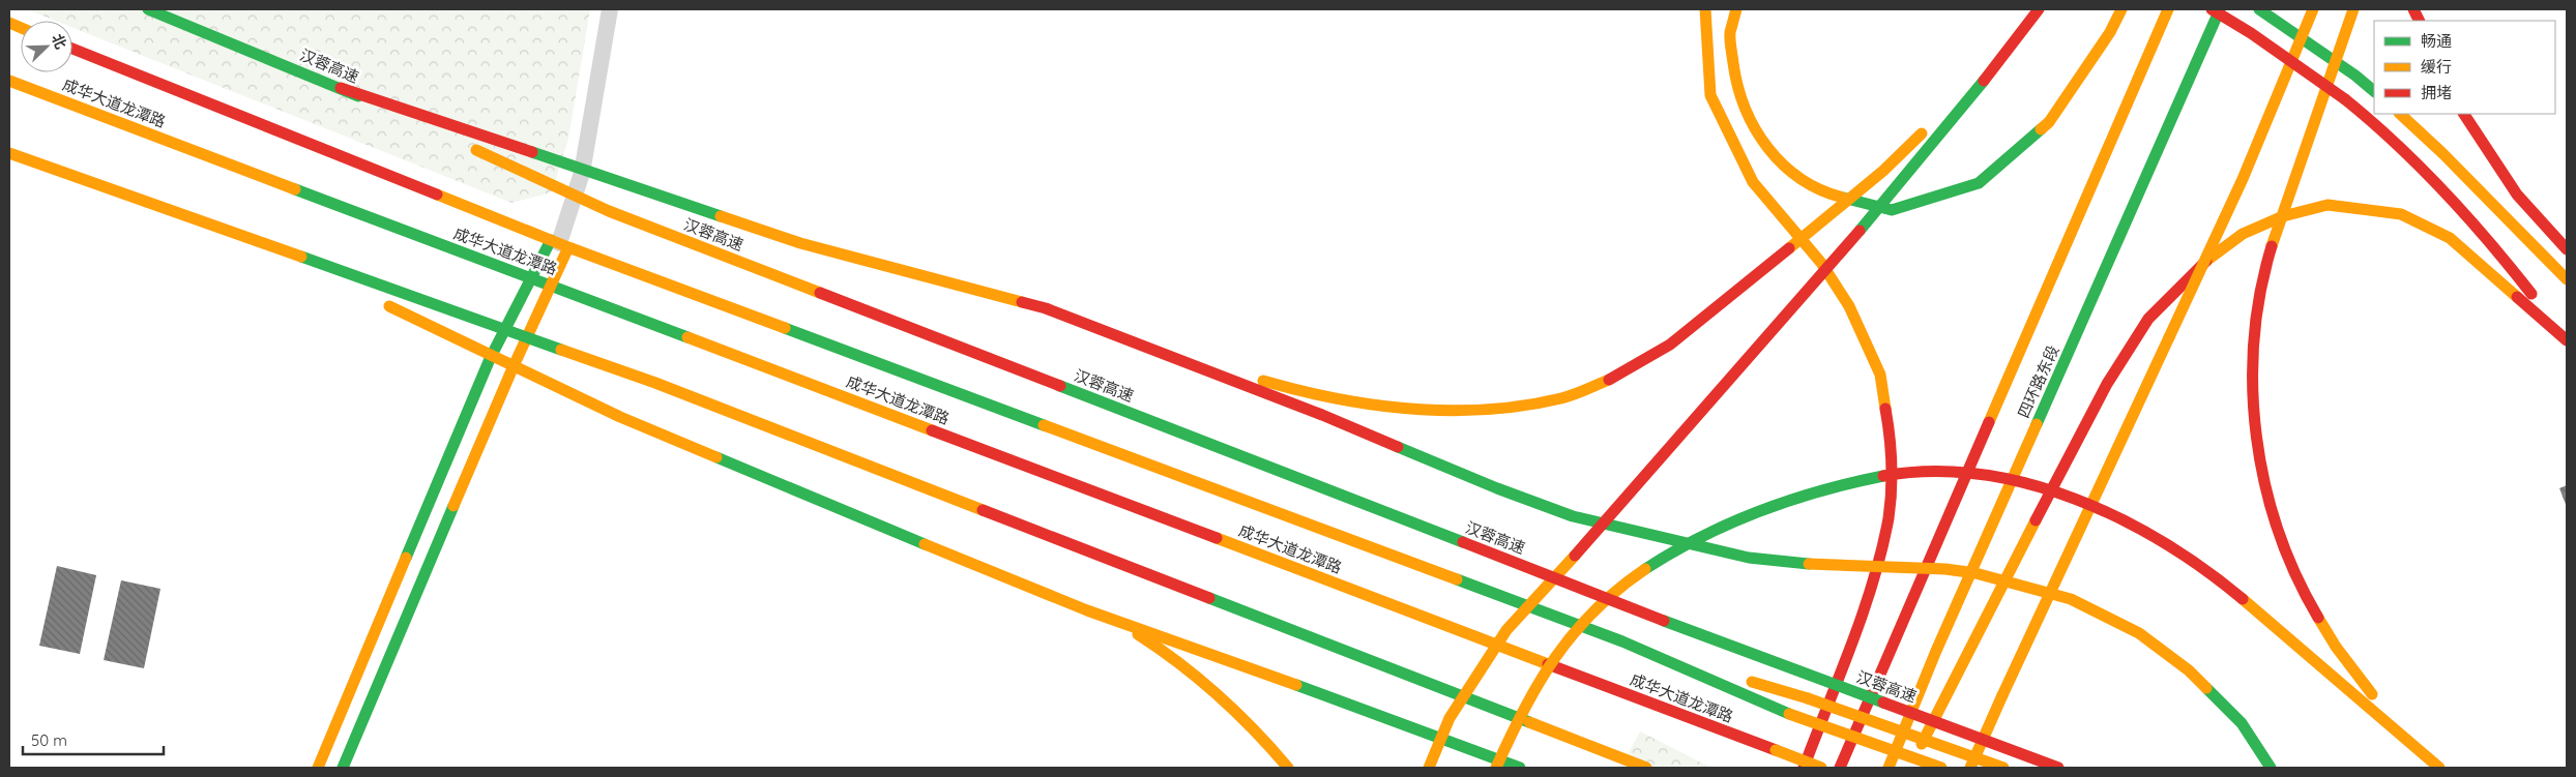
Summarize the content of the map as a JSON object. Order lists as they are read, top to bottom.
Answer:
{
  "streets": {
    "main road": ["汉蓉高速", "成华大道龙潭路", "四环路东段"]
  },
  "legend": ["畅通", "缓行", "拥堵"],
  "scale_bar": "50 m",
  "north": "top right"
}
